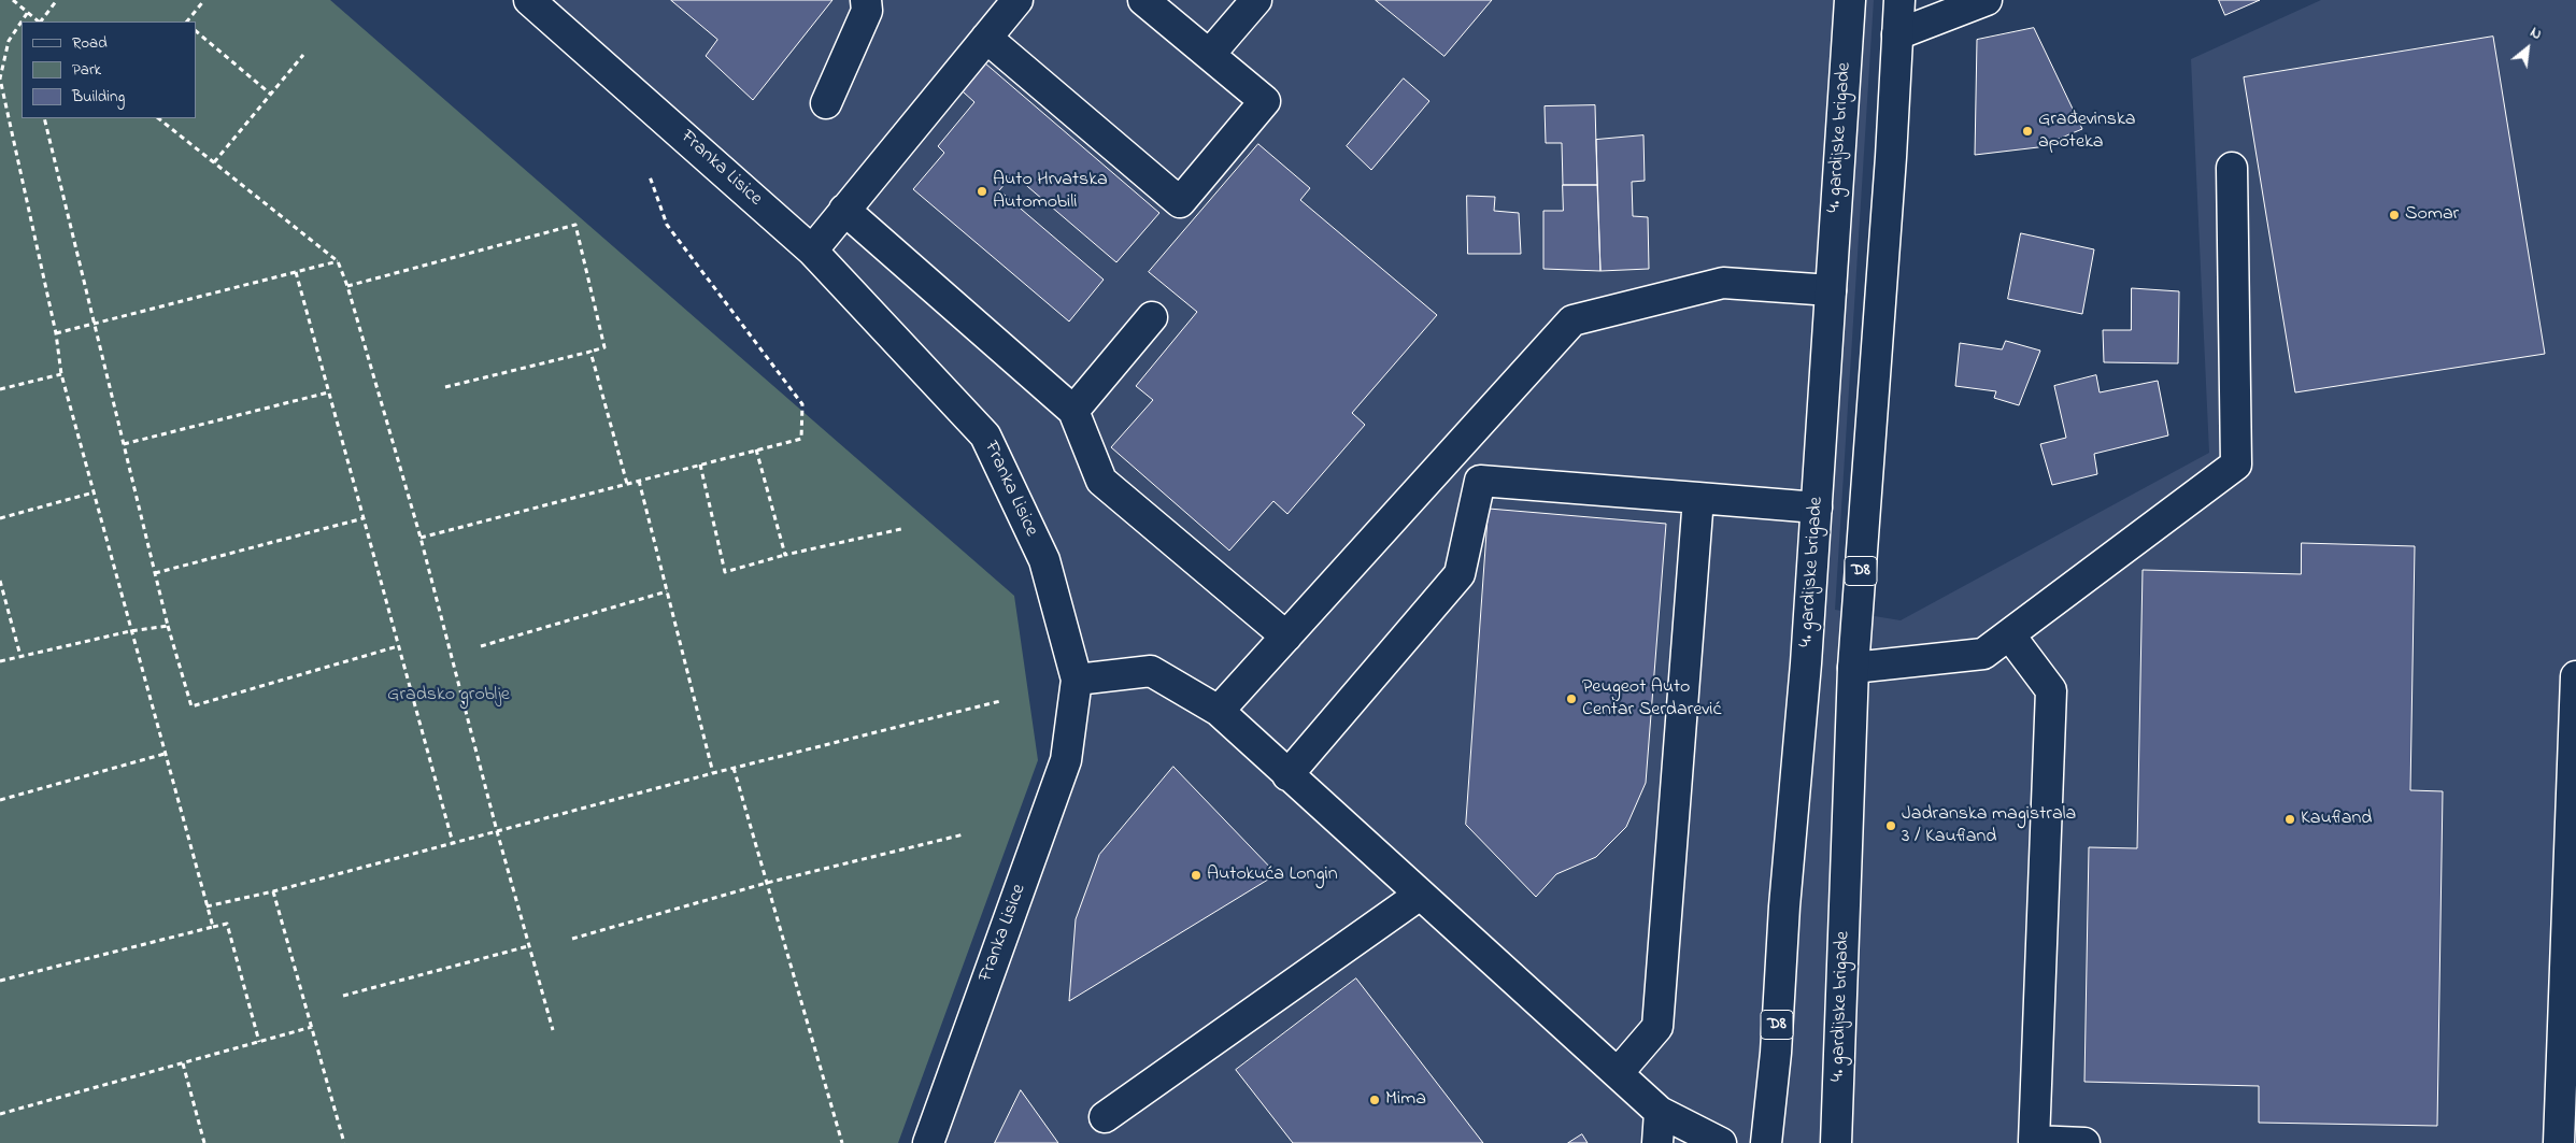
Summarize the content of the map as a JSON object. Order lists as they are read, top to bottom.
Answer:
{
  "streets": {
    "street": ["4. gardijske brigade", "Franka Lisice", "D8"]
  },
  "parks": ["Gradsko groblje"],
  "places": [
    "Građevinska apoteka",
    "Auto Hrvatska Automobili",
    "Somar",
    "Peugeot Auto Centar Serdarević",
    "Kaufland",
    "Jadranska magistrala 3 / Kaufland",
    "Autokuća Longin",
    "Mima"
  ],
  "legend": ["Road", "Park", "Building"],
  "north": "top right"
}
